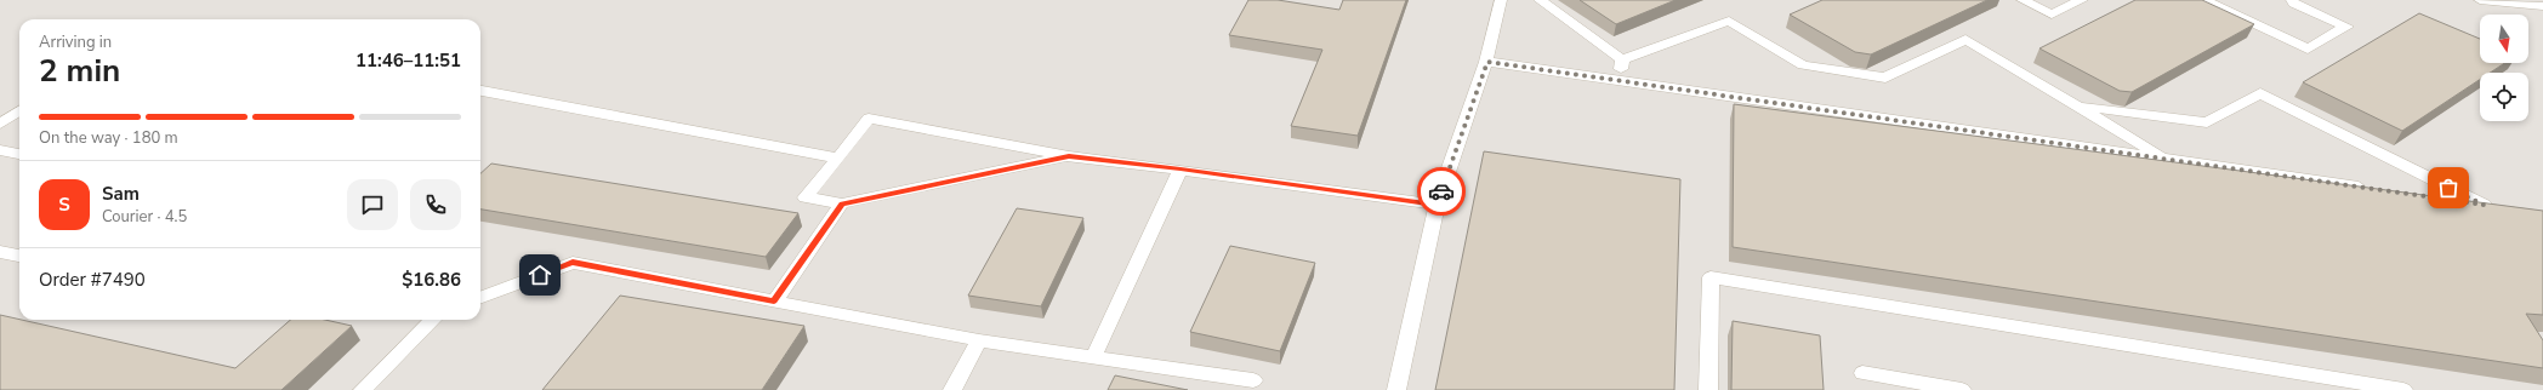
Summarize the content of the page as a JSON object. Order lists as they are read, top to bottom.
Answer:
{
  "north": "bottom",
  "page": {
    "heading": ["2 min", "Arriving in", "11:46–11:51"],
    "panel": [
      "Sam",
      "Courier · 4.5",
      "Order #7490",
      "$16.86"
    ],
    "bar": "On the way · 180 m",
    "round": "S"
  }
}
